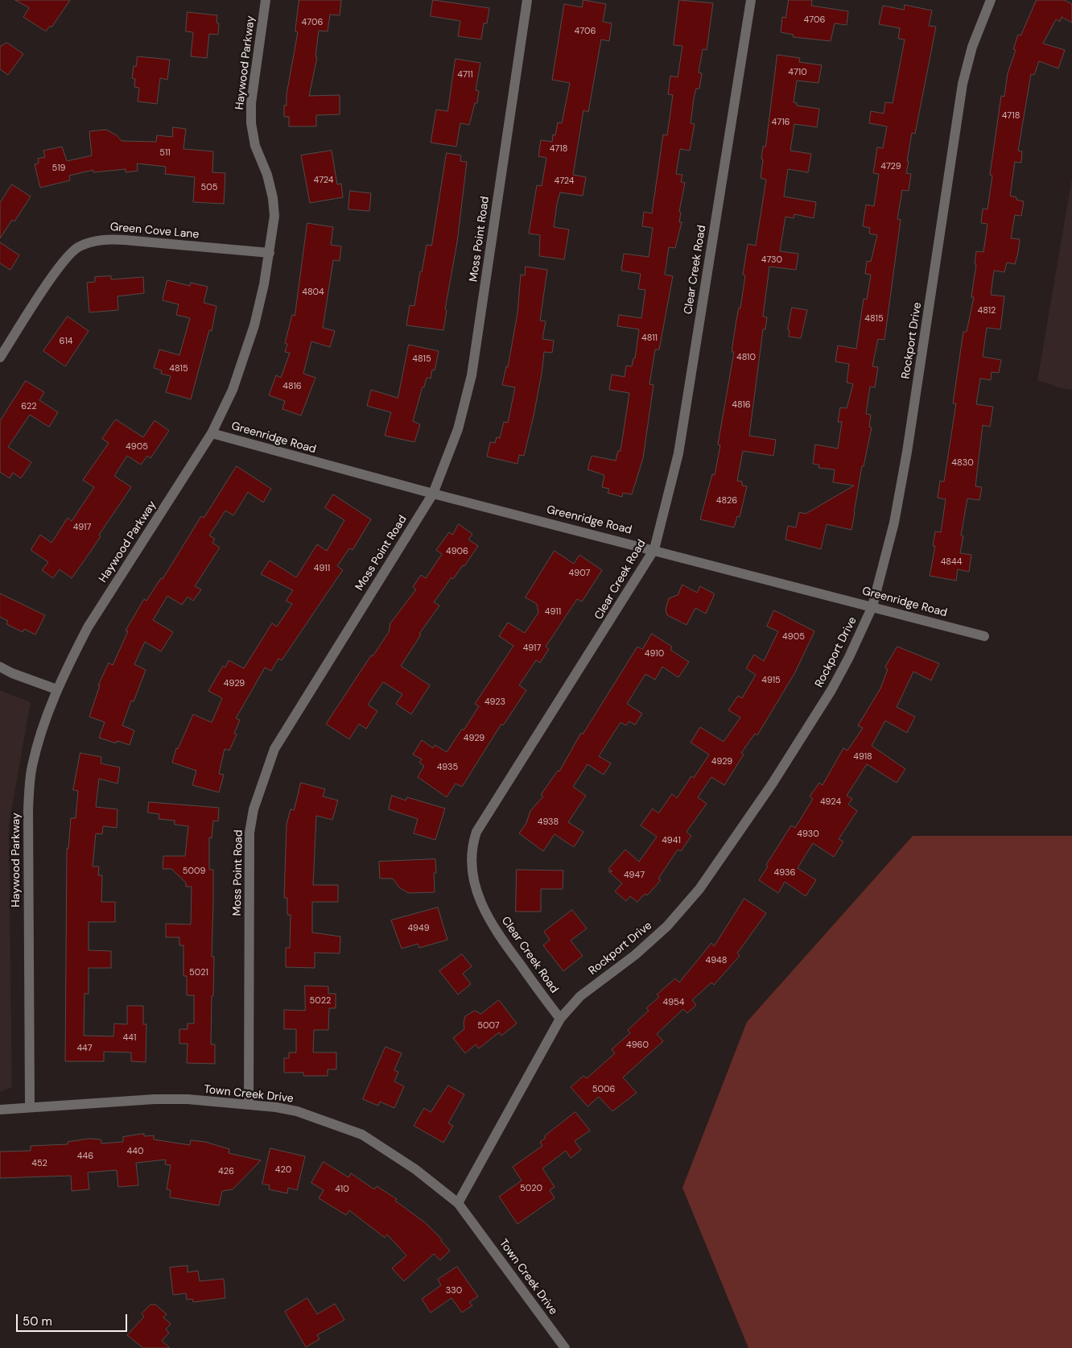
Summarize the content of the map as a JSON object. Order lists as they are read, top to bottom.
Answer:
{
  "streets": {
    "street": [
      "Haywood Parkway",
      "Green Cove Lane",
      "Moss Point Road",
      "Clear Creek Road",
      "Rockport Drive",
      "Greenridge Road",
      "Town Creek Drive"
    ]
  },
  "crossings": [
    ["Haywood Parkway", "Green Cove Lane"],
    ["Haywood Parkway", "Greenridge Road"],
    ["Haywood Parkway", "Town Creek Drive"],
    ["Moss Point Road", "Greenridge Road"],
    ["Moss Point Road", "Town Creek Drive"],
    ["Clear Creek Road", "Rockport Drive"],
    ["Clear Creek Road", "Greenridge Road"],
    ["Rockport Drive", "Greenridge Road"],
    ["Rockport Drive", "Town Creek Drive"]
  ],
  "house_numbers": [
    "4706",
    "4706",
    "4706",
    "4710",
    "4711",
    "4718",
    "4716",
    "4718",
    "511",
    "4729",
    "519",
    "4724",
    "4724",
    "505",
    "4730",
    "4804",
    "4812",
    "4815",
    "4811",
    "614",
    "4810",
    "4815",
    "4815",
    "4816",
    "4816",
    "622",
    "4905",
    "4830",
    "4826",
    "4917",
    "4906",
    "4844",
    "4911",
    "4907",
    "4911",
    "4905",
    "4917",
    "4910",
    "4915",
    "4929",
    "4923",
    "4929",
    "4918",
    "4929",
    "4935",
    "4924",
    "4938",
    "4930",
    "4941",
    "5009",
    "4936",
    "4947",
    "4949",
    "4948",
    "5021",
    "5022",
    "4954",
    "5007",
    "441",
    "4960",
    "447",
    "5006",
    "440",
    "446",
    "452",
    "420",
    "426",
    "5020",
    "410",
    "330"
  ],
  "scale_bar": "50 m"
}
